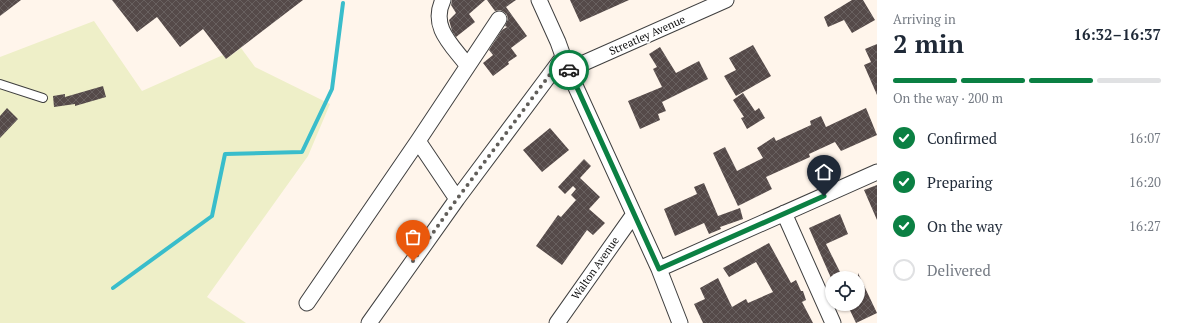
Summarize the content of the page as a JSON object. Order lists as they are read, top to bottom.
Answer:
{
  "streets": {
    "street": ["Streatley Avenue", "Walton Avenue"]
  },
  "page": {
    "heading": ["2 min", "Arriving in", "16:32–16:37"],
    "bar": "On the way · 200 m",
    "list": [
      ["Confirmed", "16:07"],
      ["Preparing", "16:20"],
      ["On the way", "16:27"],
      "Delivered"
    ]
  }
}
